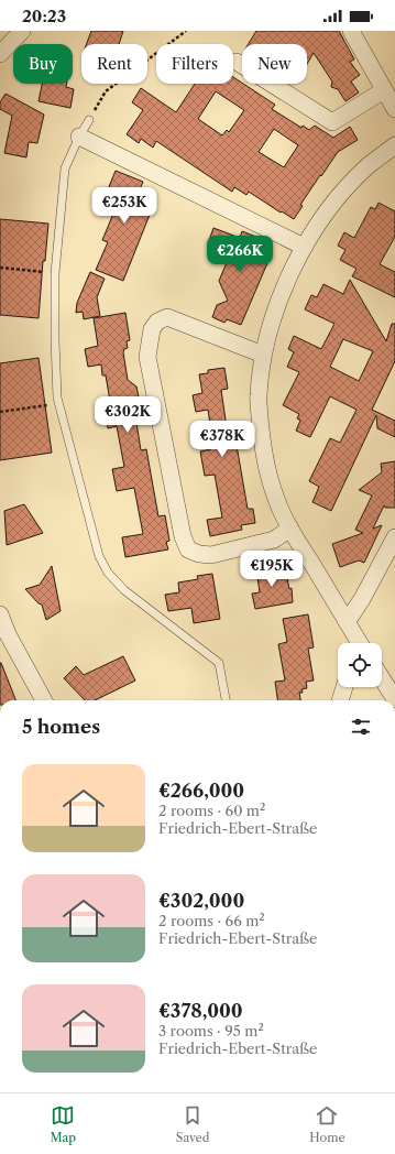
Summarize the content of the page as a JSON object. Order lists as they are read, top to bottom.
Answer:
{
  "page": {
    "status": "20:23",
    "chip": [
      "Buy",
      "Rent",
      "Filters",
      "New"
    ],
    "price": [
      "€253K",
      "€266K",
      "€302K",
      "€378K",
      "€195K"
    ],
    "heading": "5 homes",
    "list": [
      {
        "name": "€266,000",
        "note": "2 rooms · 60 m² · Friedrich-Ebert-Straße"
      },
      {
        "name": "€302,000",
        "note": "2 rooms · 66 m² · Friedrich-Ebert-Straße"
      },
      {
        "name": "€378,000",
        "note": "3 rooms · 95 m² · Friedrich-Ebert-Straße"
      }
    ],
    "tabs": ["Map", "Saved", "Home"]
  }
}
